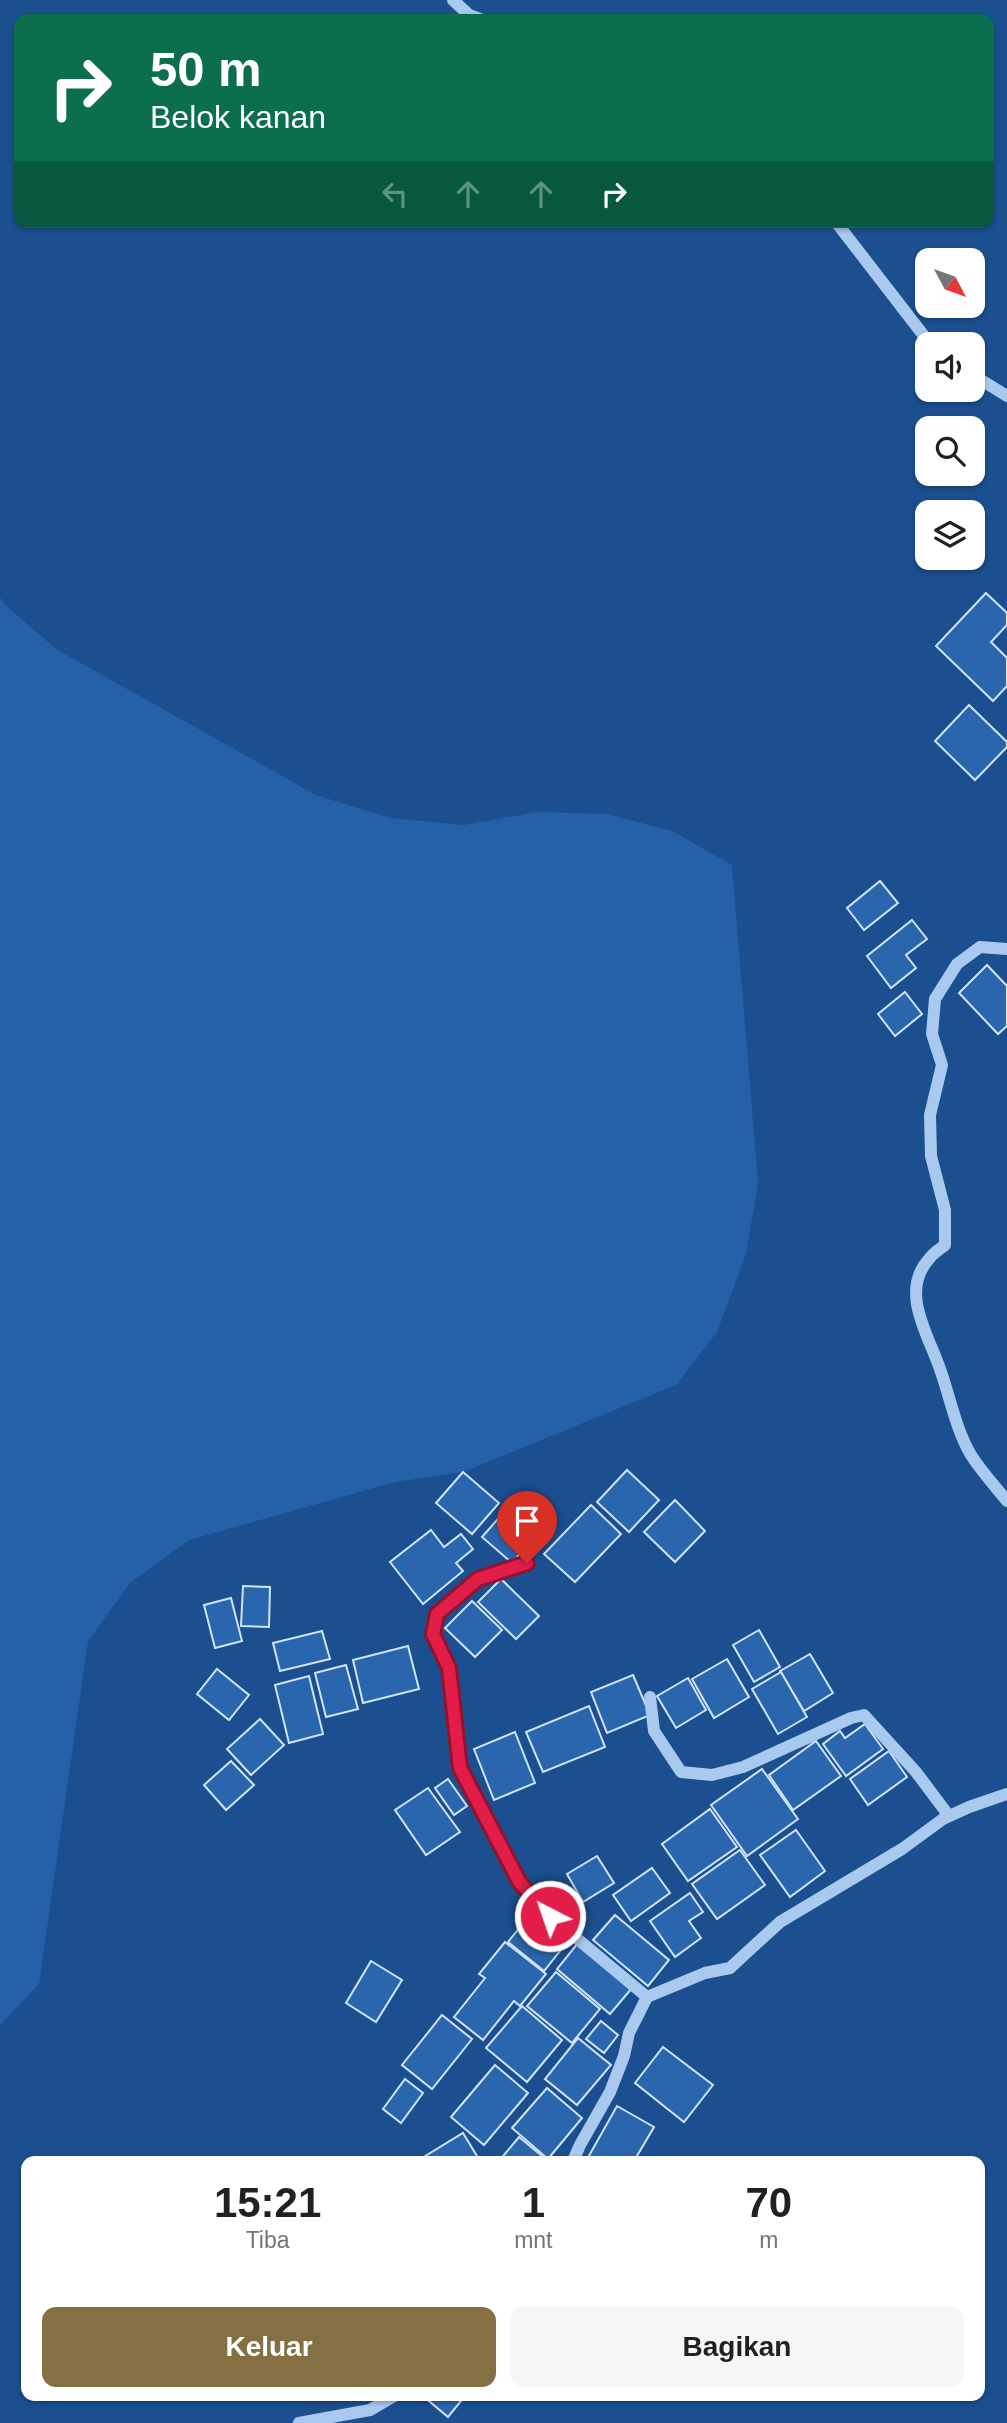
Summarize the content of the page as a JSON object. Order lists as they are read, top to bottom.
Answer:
{
  "north": "bottom right",
  "page": {
    "turn": ["50 m", "Belok kanan"],
    "eta": [
      "15:21",
      "Tiba",
      "1",
      "mnt",
      "70",
      "m"
    ],
    "buttons": ["Keluar", "Bagikan"]
  }
}
